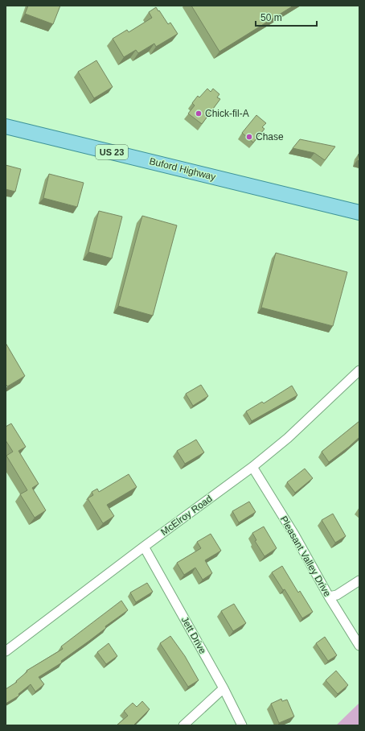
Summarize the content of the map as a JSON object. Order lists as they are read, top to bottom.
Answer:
{
  "streets": {
    "main road": ["US 23", "Buford Highway"],
    "street": ["McElroy Road", "Pleasant Valley Drive", "Jett Drive"]
  },
  "crossings": [
    ["McElroy Road", "Pleasant Valley Drive"],
    ["McElroy Road", "Jett Drive"]
  ],
  "places": ["Chick-fil-A", "Chase"],
  "scale_bar": "50 m"
}
